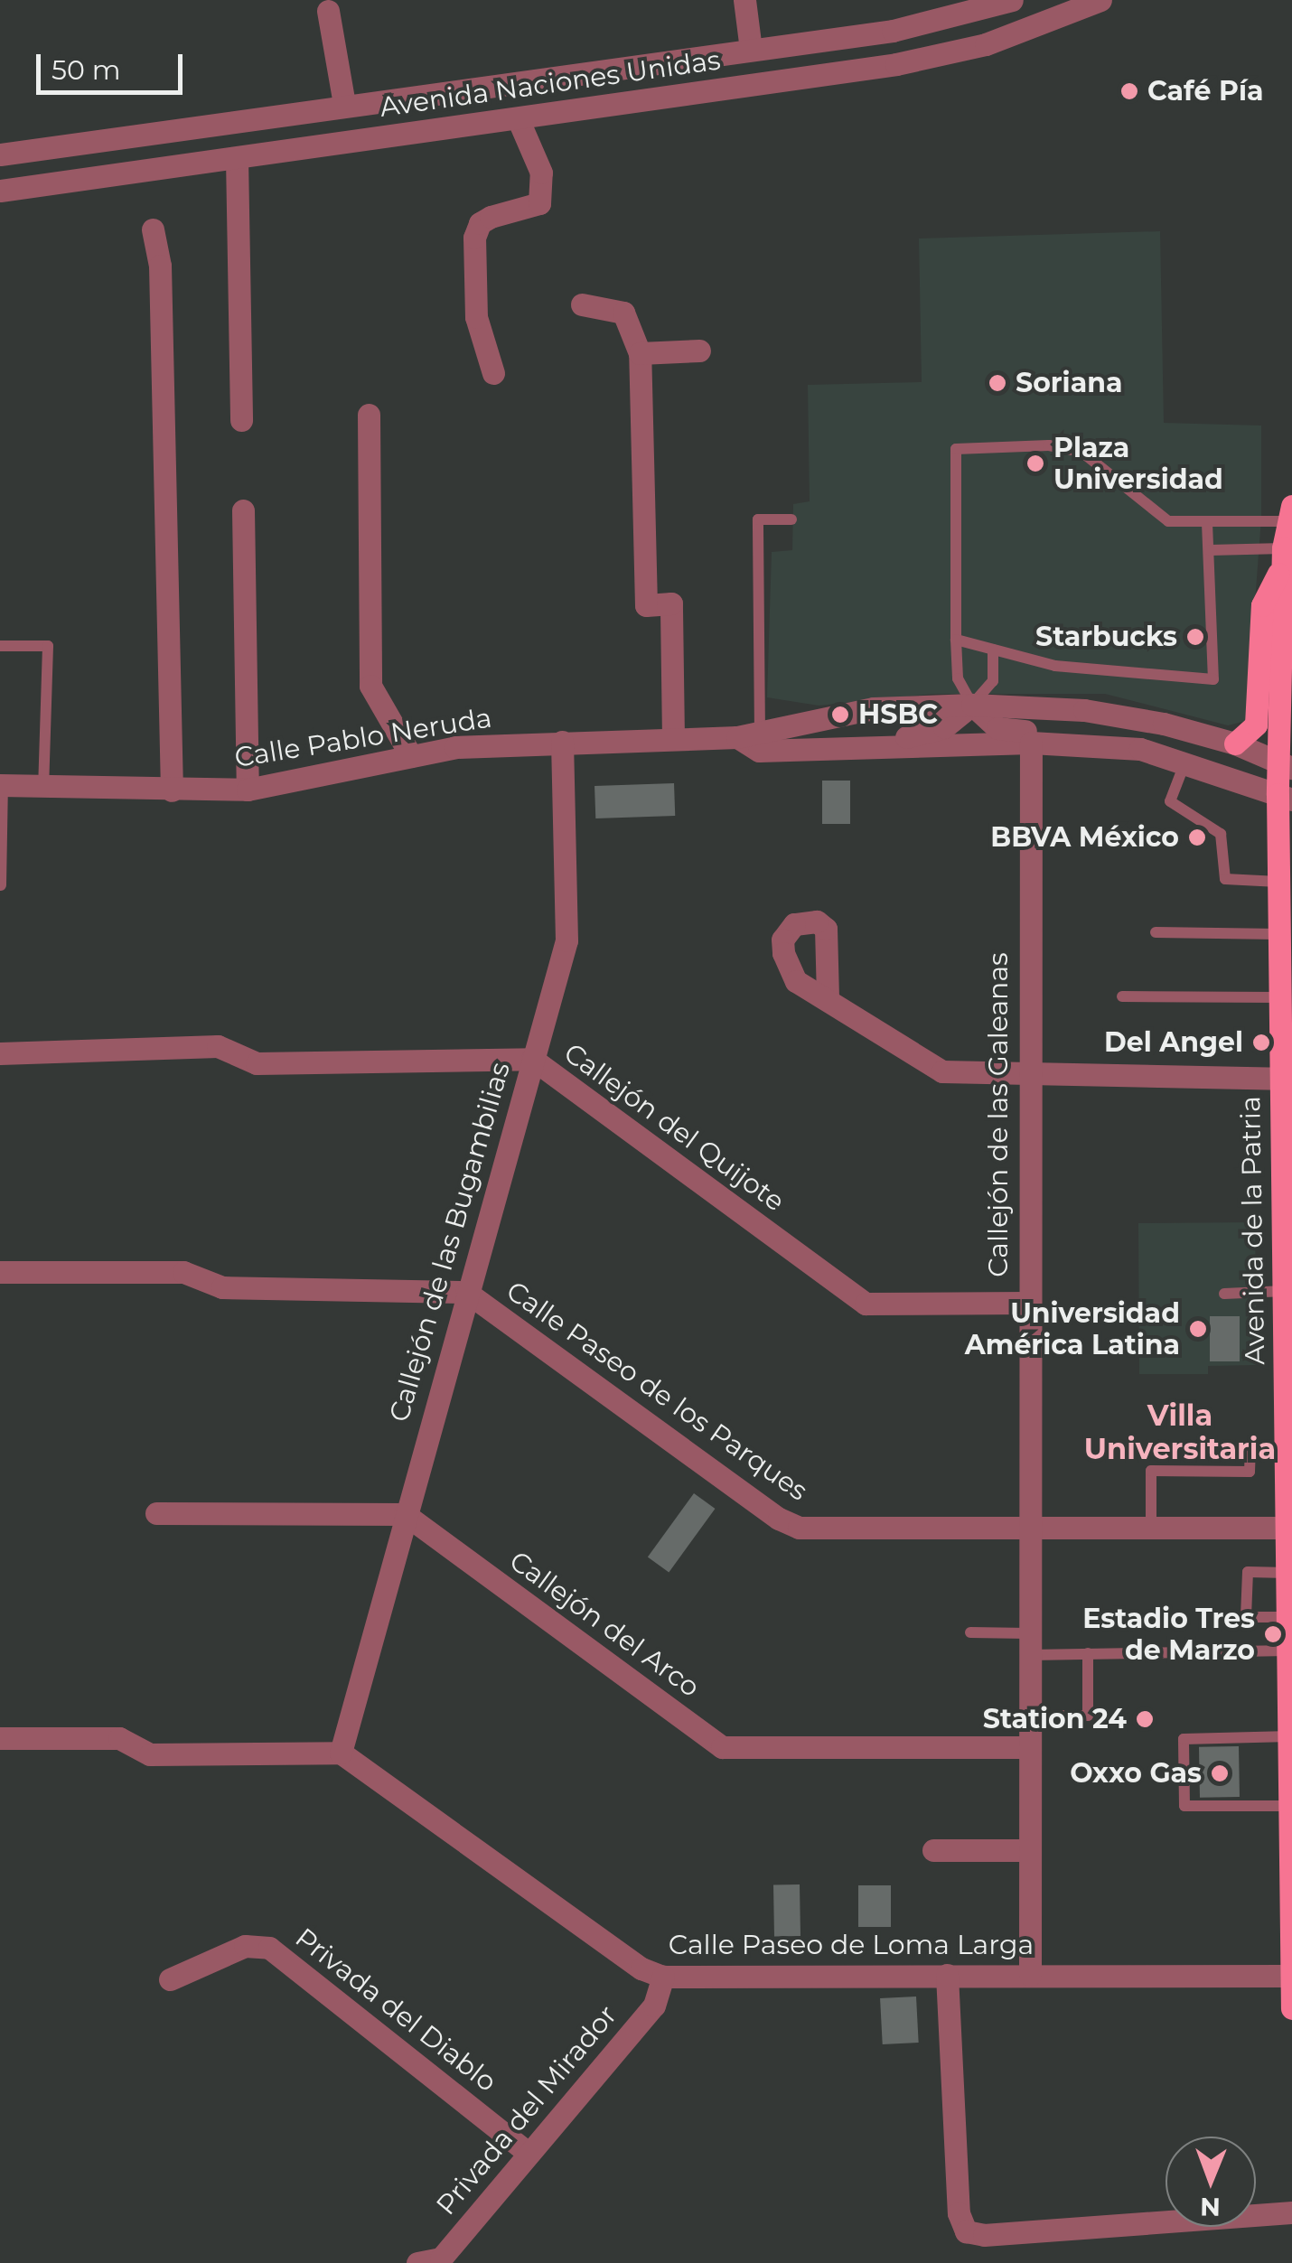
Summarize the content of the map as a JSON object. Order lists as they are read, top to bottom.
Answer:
{
  "streets": {
    "main road": ["Avenida de la Patria"],
    "street": [
      "Avenida Naciones Unidas",
      "Calle Pablo Neruda",
      "Callejón de las Galeanas",
      "Callejón del Quijote",
      "Callejón de las Bugambilias",
      "Calle Paseo de los Parques",
      "Callejón del Arco",
      "Calle Paseo de Loma Larga",
      "Privada del Diablo",
      "Privada del Mirador"
    ]
  },
  "crossings": [
    ["Calle Pablo Neruda", "Callejón de las Galeanas"],
    ["Calle Pablo Neruda", "Avenida de la Patria"],
    ["Calle Pablo Neruda", "Callejón de las Bugambilias"],
    ["Callejón de las Galeanas", "Callejón del Quijote"],
    ["Callejón de las Galeanas", "Calle Paseo de los Parques"],
    ["Callejón de las Galeanas", "Callejón del Arco"],
    ["Callejón de las Galeanas", "Calle Paseo de Loma Larga"],
    ["Callejón del Quijote", "Callejón de las Bugambilias"],
    ["Avenida de la Patria", "Calle Paseo de los Parques"],
    ["Avenida de la Patria", "Calle Paseo de Loma Larga"],
    ["Callejón de las Bugambilias", "Calle Paseo de los Parques"],
    ["Callejón de las Bugambilias", "Callejón del Arco"],
    ["Callejón de las Bugambilias", "Calle Paseo de Loma Larga"],
    ["Calle Paseo de Loma Larga", "Privada del Mirador"],
    ["Privada del Diablo", "Privada del Mirador"]
  ],
  "districts": ["Villa Universitaria"],
  "places": [
    "Café Pía",
    "Soriana",
    "Plaza Universidad",
    "Starbucks",
    "HSBC",
    "BBVA México",
    "Del Angel",
    "Universidad América Latina",
    "Estadio Tres de Marzo",
    "Station 24",
    "Oxxo Gas"
  ],
  "scale_bar": "50 m",
  "north": "bottom"
}
